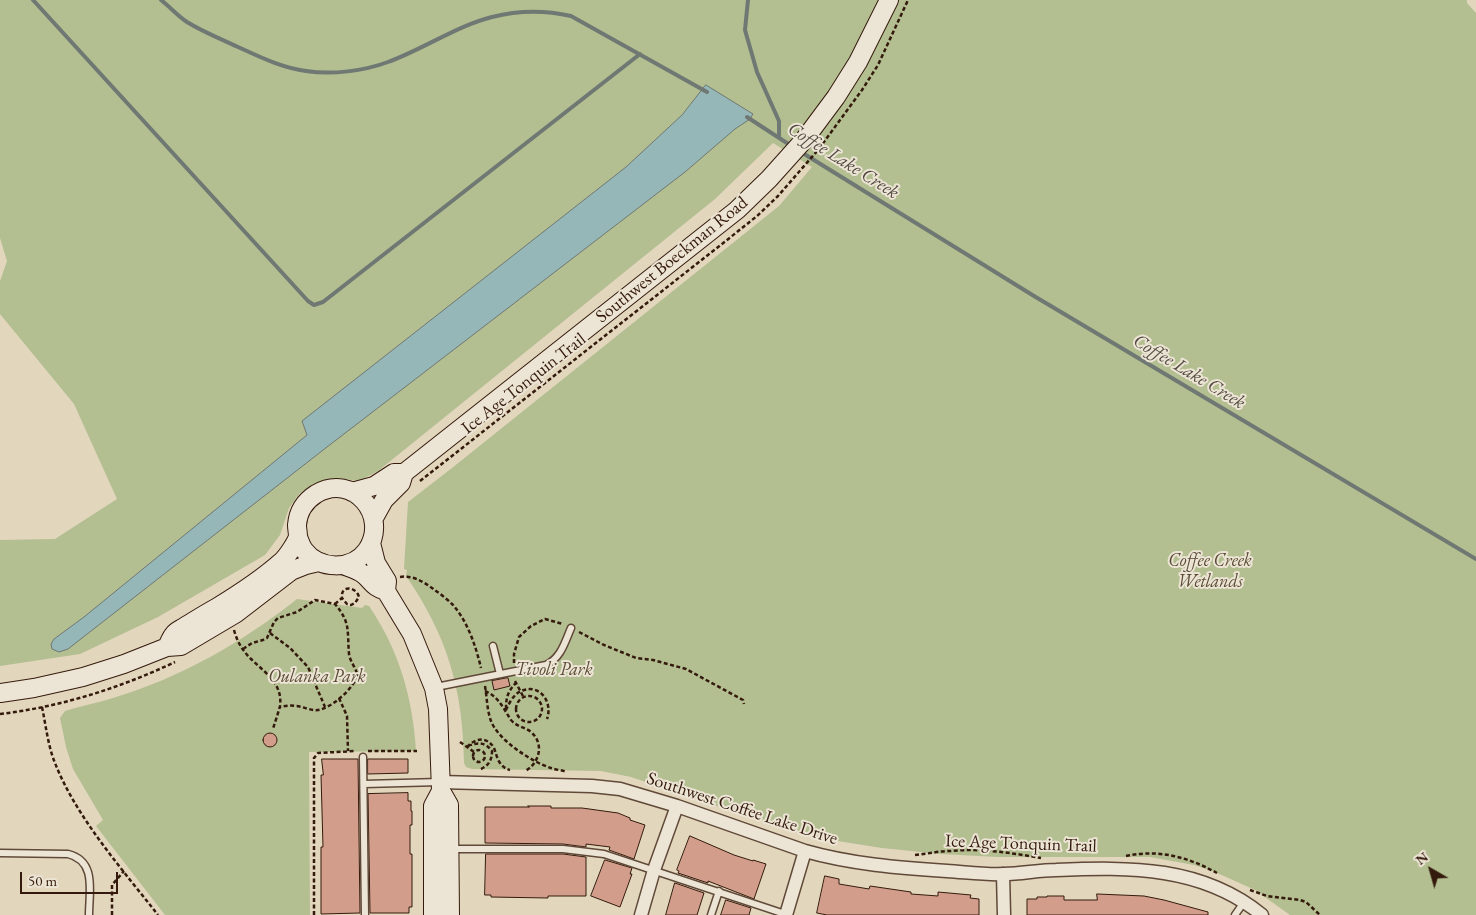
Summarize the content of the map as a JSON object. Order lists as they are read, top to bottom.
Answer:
{
  "streets": {
    "main road": ["Southwest Boeckman Road"],
    "street": ["Southwest Coffee Lake Drive"],
    "path": ["Ice Age Tonquin Trail"]
  },
  "water": ["Coffee Lake Creek"],
  "parks": ["Coffee Creek Wetlands", "Tivoli Park", "Oulanka Park"],
  "scale_bar": "50 m",
  "north": "top left"
}
